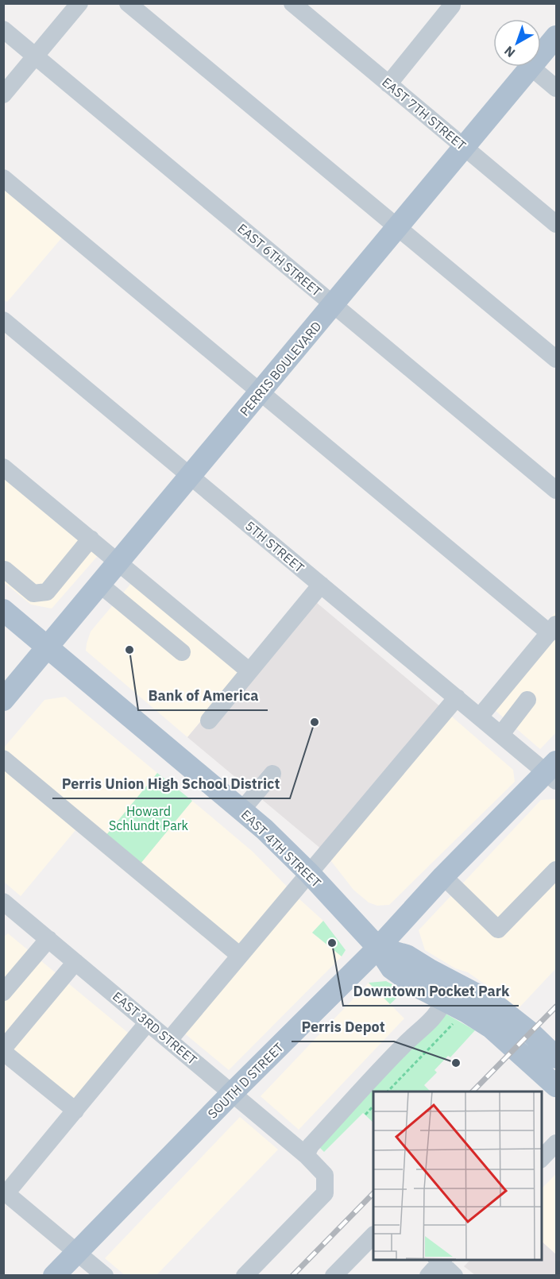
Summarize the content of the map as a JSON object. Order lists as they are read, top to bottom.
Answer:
{
  "streets": {
    "main road": ["PERRIS BOULEVARD", "EAST 4TH STREET", "SOUTH D STREET"],
    "street": [
      "EAST 7TH STREET",
      "EAST 6TH STREET",
      "5TH STREET",
      "EAST 3RD STREET"
    ]
  },
  "crossings": [
    ["EAST 7TH STREET", "PERRIS BOULEVARD"],
    ["EAST 6TH STREET", "PERRIS BOULEVARD"],
    ["PERRIS BOULEVARD", "5TH STREET"],
    ["PERRIS BOULEVARD", "EAST 4TH STREET"],
    ["5TH STREET", "SOUTH D STREET"],
    ["EAST 4TH STREET", "SOUTH D STREET"],
    ["EAST 3RD STREET", "SOUTH D STREET"]
  ],
  "parks": ["Howard Schlundt Park"],
  "places": [
    "Bank of America",
    "Perris Union High School District",
    "Downtown Pocket Park",
    "Perris Depot"
  ],
  "north": "bottom left"
}
